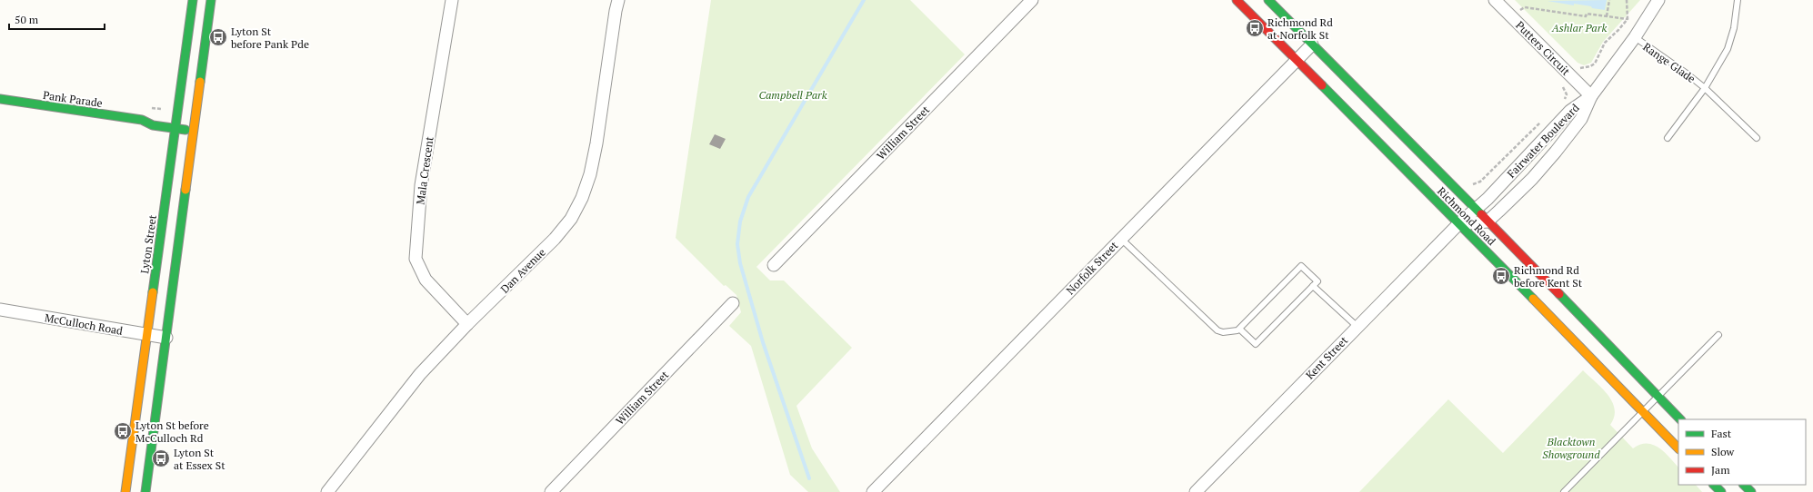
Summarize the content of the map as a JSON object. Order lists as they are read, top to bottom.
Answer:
{
  "streets": {
    "main road": ["Pank Parade", "Richmond Road", "Lyton Street"],
    "street": [
      "Putters Circuit",
      "William Street",
      "Fairwater Boulevard",
      "Mala Crescent",
      "Norfolk Street",
      "Dan Avenue",
      "McCulloch Road",
      "Kent Street"
    ],
    "lane": ["Range Glade"]
  },
  "crossings": [
    ["Putters Circuit", "Fairwater Boulevard"],
    ["Range Glade", "Fairwater Boulevard"],
    ["Pank Parade", "Lyton Street"],
    ["Fairwater Boulevard", "Richmond Road"],
    ["Fairwater Boulevard", "Kent Street"],
    ["Mala Crescent", "Dan Avenue"],
    ["Richmond Road", "Norfolk Street"],
    ["Richmond Road", "Kent Street"],
    ["Lyton Street", "McCulloch Road"]
  ],
  "parks": ["Ashlar Park", "Campbell Park", "Blacktown Showground"],
  "places": {
    "bus stop": [
      "Richmond Rd at Norfolk St",
      "Lyton St before Pank Pde",
      "Richmond Rd before Kent St",
      "Lyton St before McCulloch Rd",
      "Lyton St at Essex St"
    ]
  },
  "legend": ["Fast", "Slow", "Jam"],
  "scale_bar": "50 m"
}
